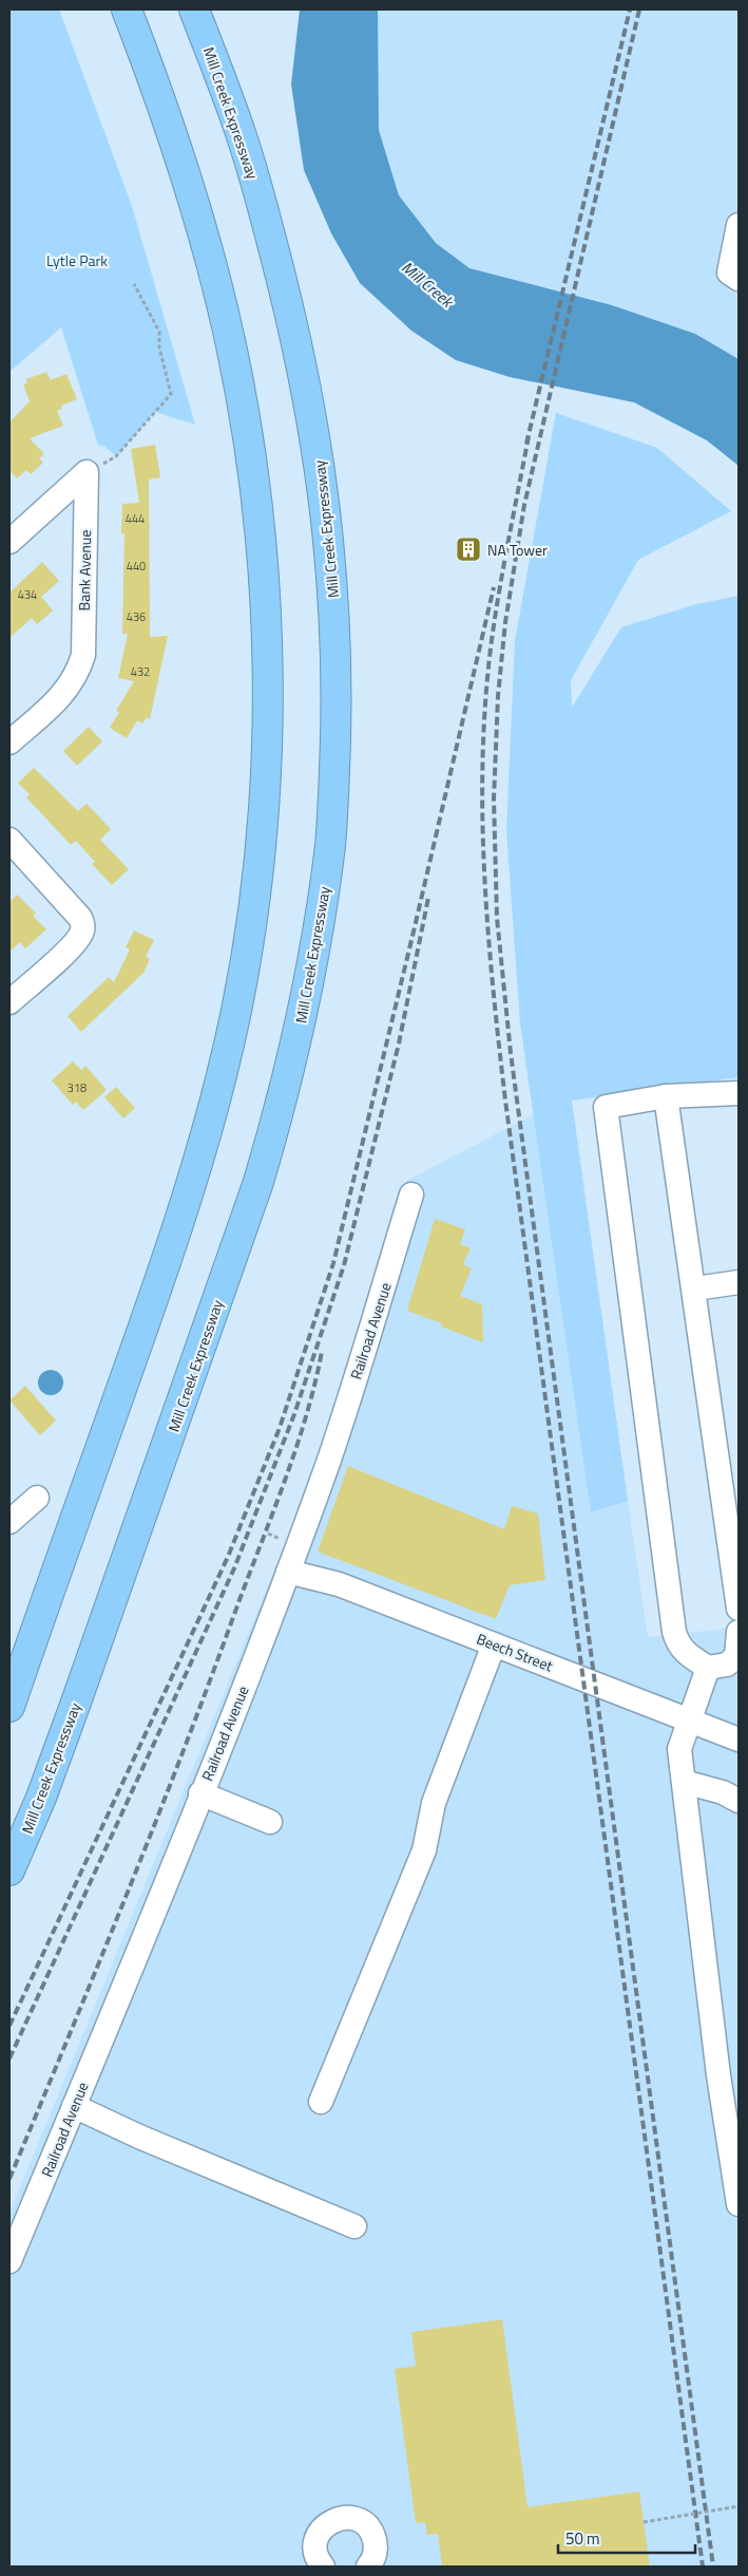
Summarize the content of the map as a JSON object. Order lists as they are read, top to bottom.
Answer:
{
  "streets": {
    "highway": ["Mill Creek Expressway"],
    "street": ["Bank Avenue", "Railroad Avenue", "Beech Street"]
  },
  "crossings": [
    ["Railroad Avenue", "Beech Street"]
  ],
  "water": ["Mill Creek"],
  "parks": ["Lytle Park"],
  "places": {
    "building": ["NA Tower"]
  },
  "house_numbers": [
    "444",
    "440",
    "434",
    "436",
    "432",
    "318"
  ],
  "scale_bar": "50 m"
}
